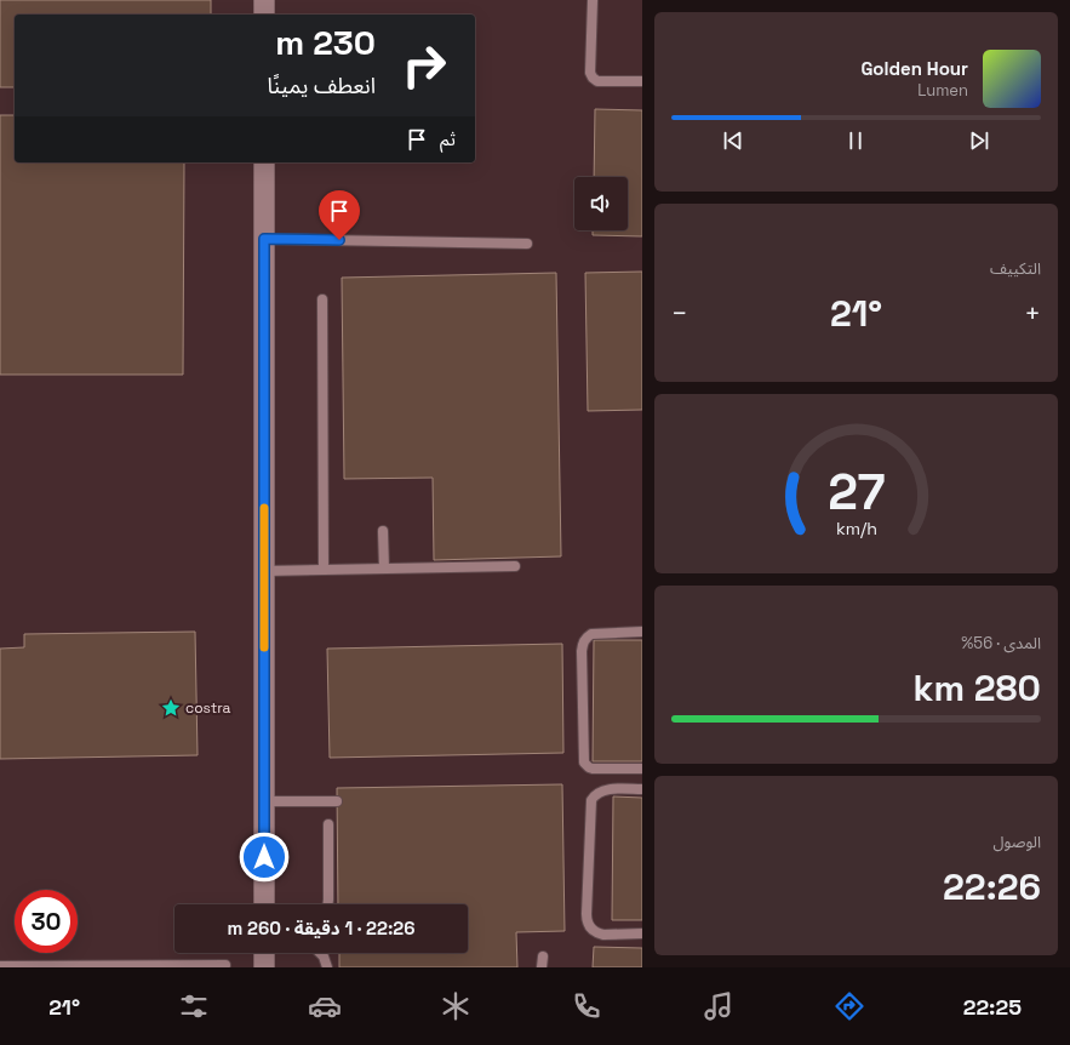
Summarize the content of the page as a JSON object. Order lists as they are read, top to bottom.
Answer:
{
  "places": {
    "place": ["costra"]
  },
  "page": {
    "turn": ["230 m", "انعطف يمينًا"],
    "song": ["Golden Hour", "Lumen"],
    "then": "ثم",
    "tile": [
      "التكييف",
      ["المدى · 56%", "280 km"],
      ["الوصول", "22:26"]
    ],
    "heat": ["−", "21°", "+"],
    "limit": "30",
    "trip": "22:26 · 1 دقيقة · 260 m",
    "tabs": ["22:25", "21°"],
    "gauge": ["27", "km/h"]
  }
}
